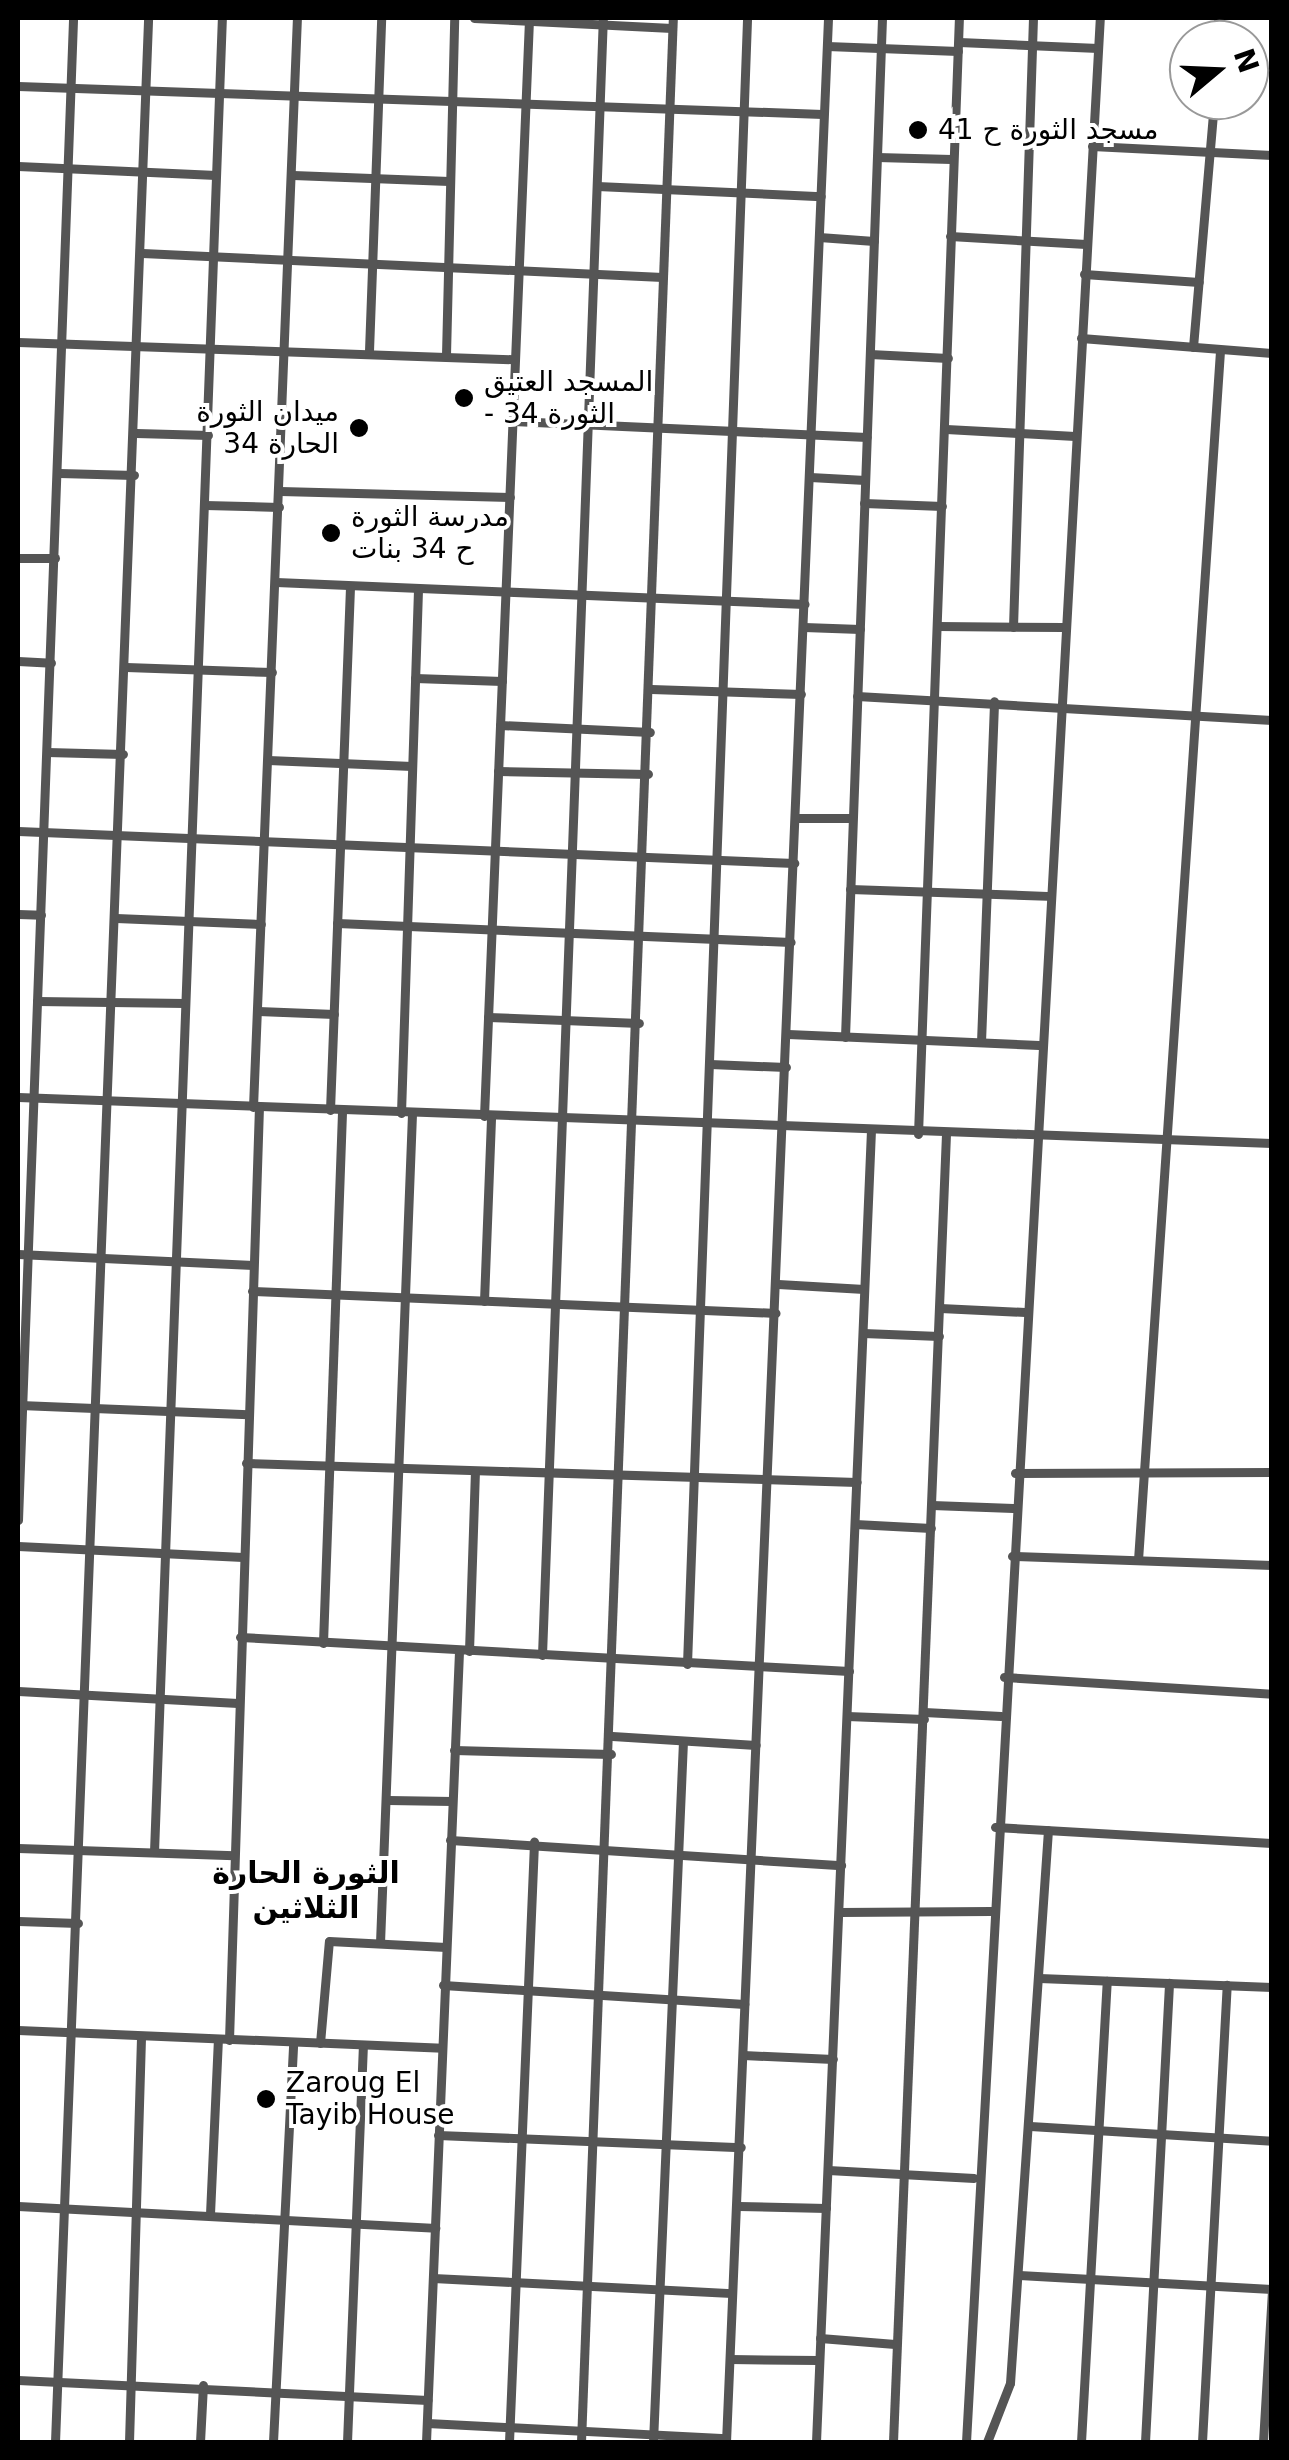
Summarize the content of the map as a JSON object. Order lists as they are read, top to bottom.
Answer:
{
  "districts": ["الثورة الحارة الثلاثين"],
  "places": [
    "مسجد الثورة ح 41",
    "المسجد العتيق - الثورة 34",
    "ميدان الثورة الحارة 34",
    "مدرسة الثورة ح 34 بنات",
    "Zaroug El Tayib House"
  ],
  "north": "right"
}
